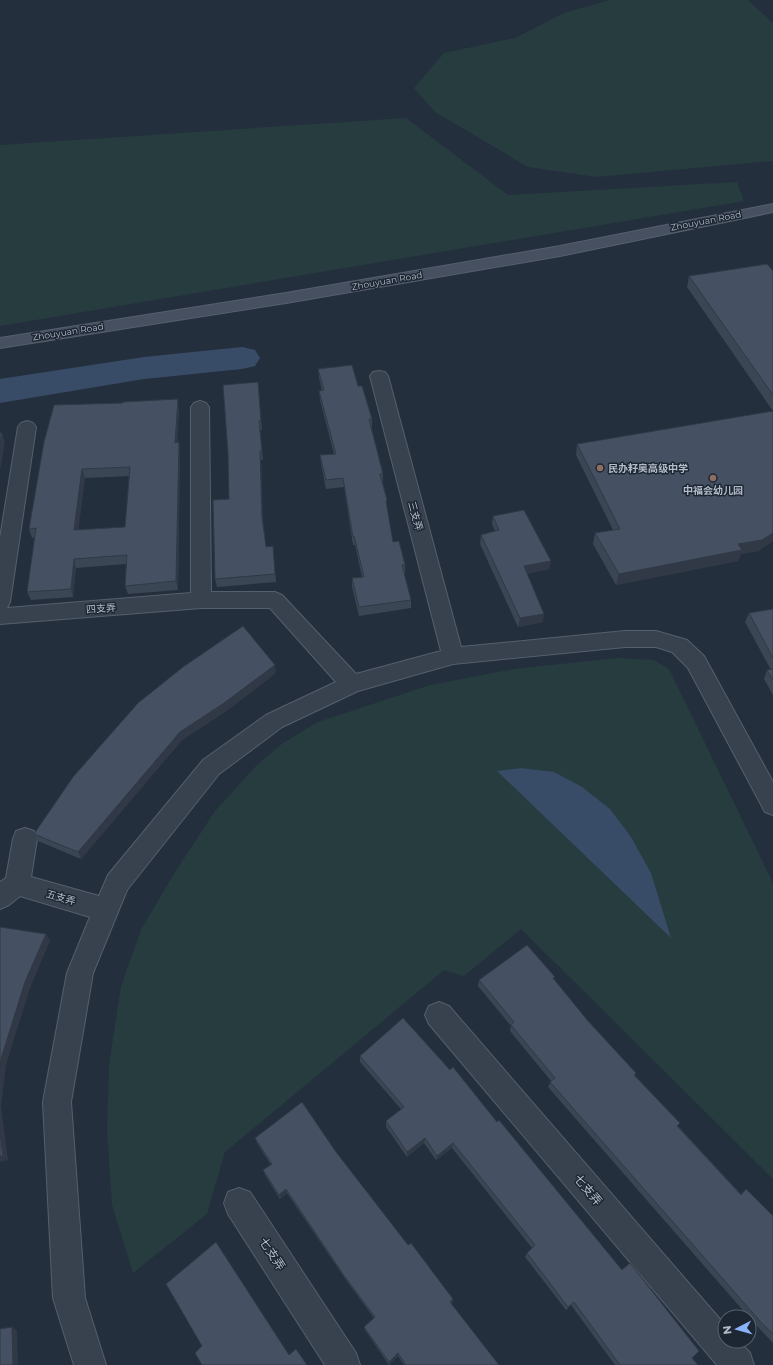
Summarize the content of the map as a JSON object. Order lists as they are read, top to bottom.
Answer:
{
  "streets": {
    "street": [
      "Zhouyuan Road",
      "三支弄",
      "四支弄",
      "五支弄",
      "七支弄"
    ]
  },
  "places": ["民办籽奥高级中学", "中福会幼儿园"],
  "north": "left"
}
